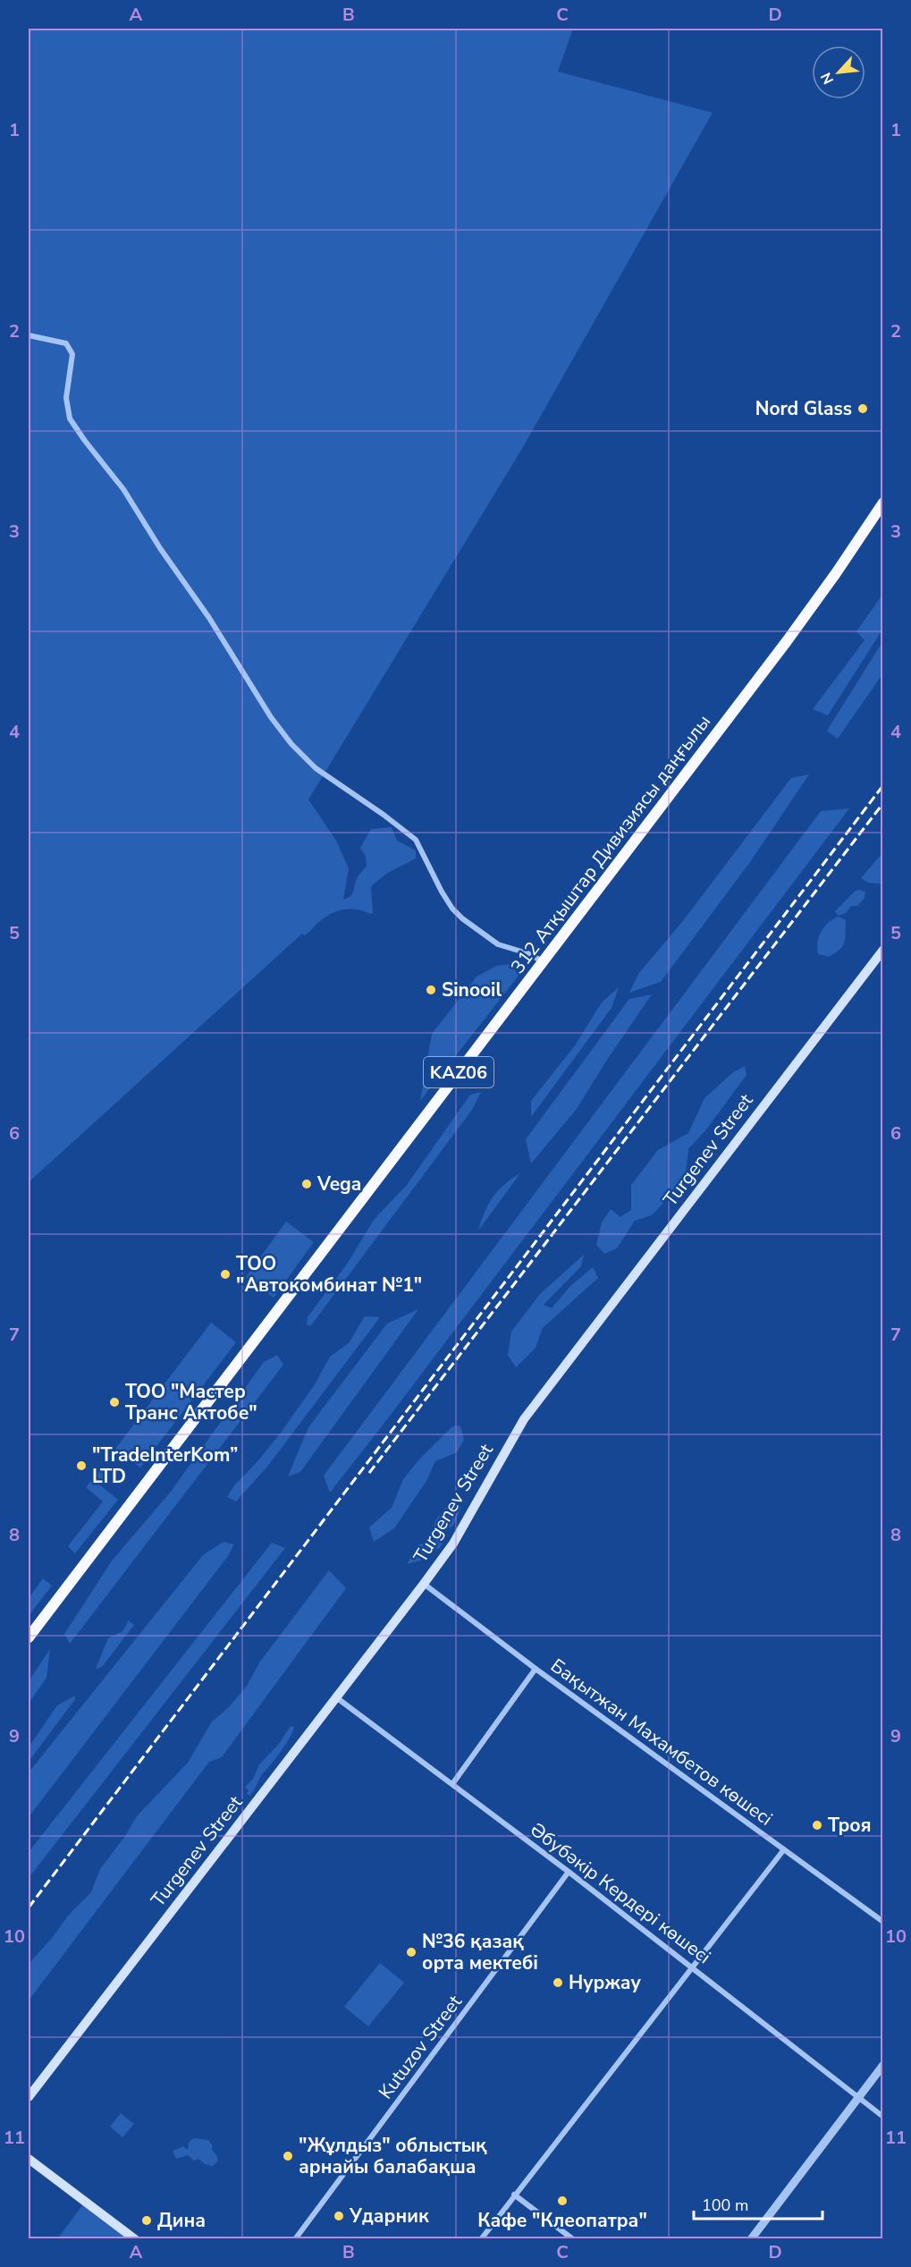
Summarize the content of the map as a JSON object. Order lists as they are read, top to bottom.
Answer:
{
  "streets": {
    "highway": ["312 Атқыштар Дивизиясы даңғылы", "KАZ06"],
    "main road": ["Turgenev Street"],
    "street": ["Бақытжан Махамбетов көшесі", "Әбубәкір Кердері көшесі", "Kutuzov Street"]
  },
  "crossings": [
    ["Turgenev Street", "Бақытжан Махамбетов көшесі"],
    ["Turgenev Street", "Әбубәкір Кердері көшесі"],
    ["Әбубәкір Кердері көшесі", "Kutuzov Street"]
  ],
  "places": [
    "Nord Glass",
    "Sinooil",
    "Vega",
    "ТОО \"Автокомбинат №1\"",
    "ТОО \"Мастер Транс Актобе\"",
    "\"TradeInterKom” LTD",
    "Троя",
    "№36 қазақ орта мектебі",
    "Нуржау",
    "\"Жұлдыз\" облыстық арнайы балабақша",
    "Кафе \"Клеопатра\"",
    "Ударник",
    "Дина"
  ],
  "scale_bar": "100 m",
  "north": "bottom left",
  "grid": {
    "columns": [
      "A",
      "B",
      "C",
      "D"
    ],
    "rows": [
      "1",
      "2",
      "3",
      "4",
      "5",
      "6",
      "7",
      "8",
      "9",
      "10",
      "11"
    ]
  }
}
